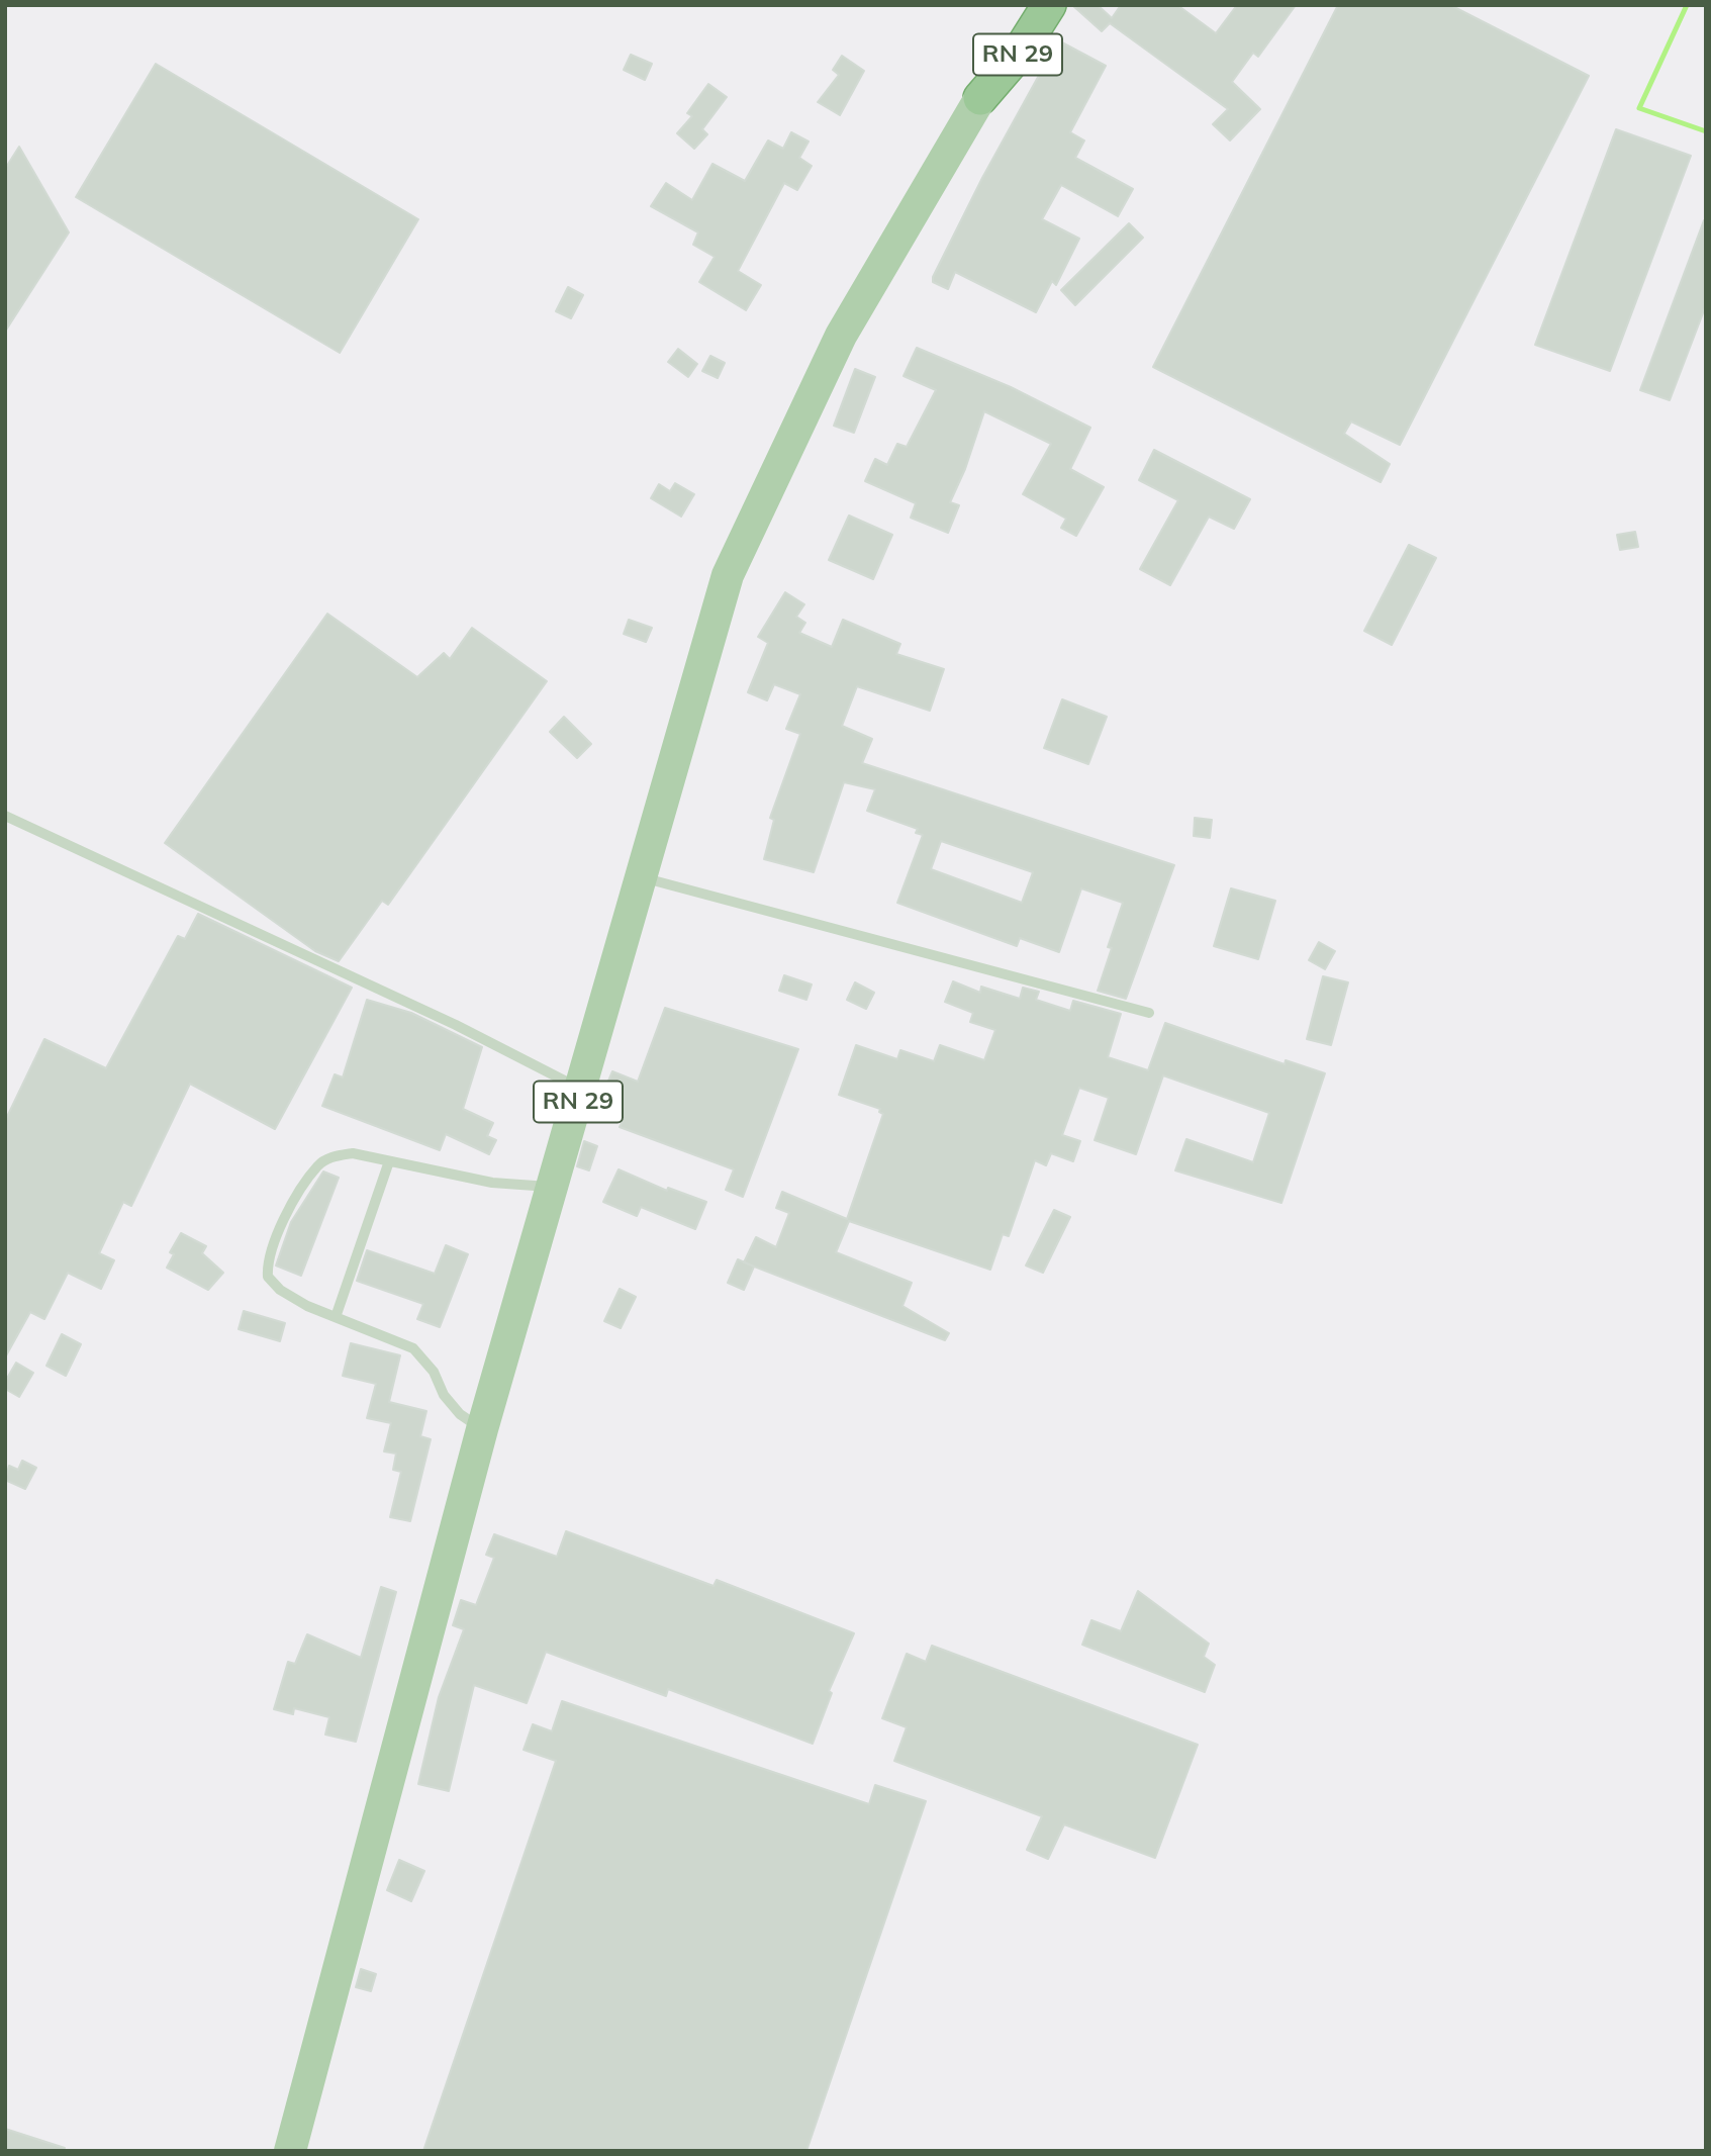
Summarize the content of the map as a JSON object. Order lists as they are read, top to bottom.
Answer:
{
  "streets": {
    "highway": ["RN 29"]
  }
}
